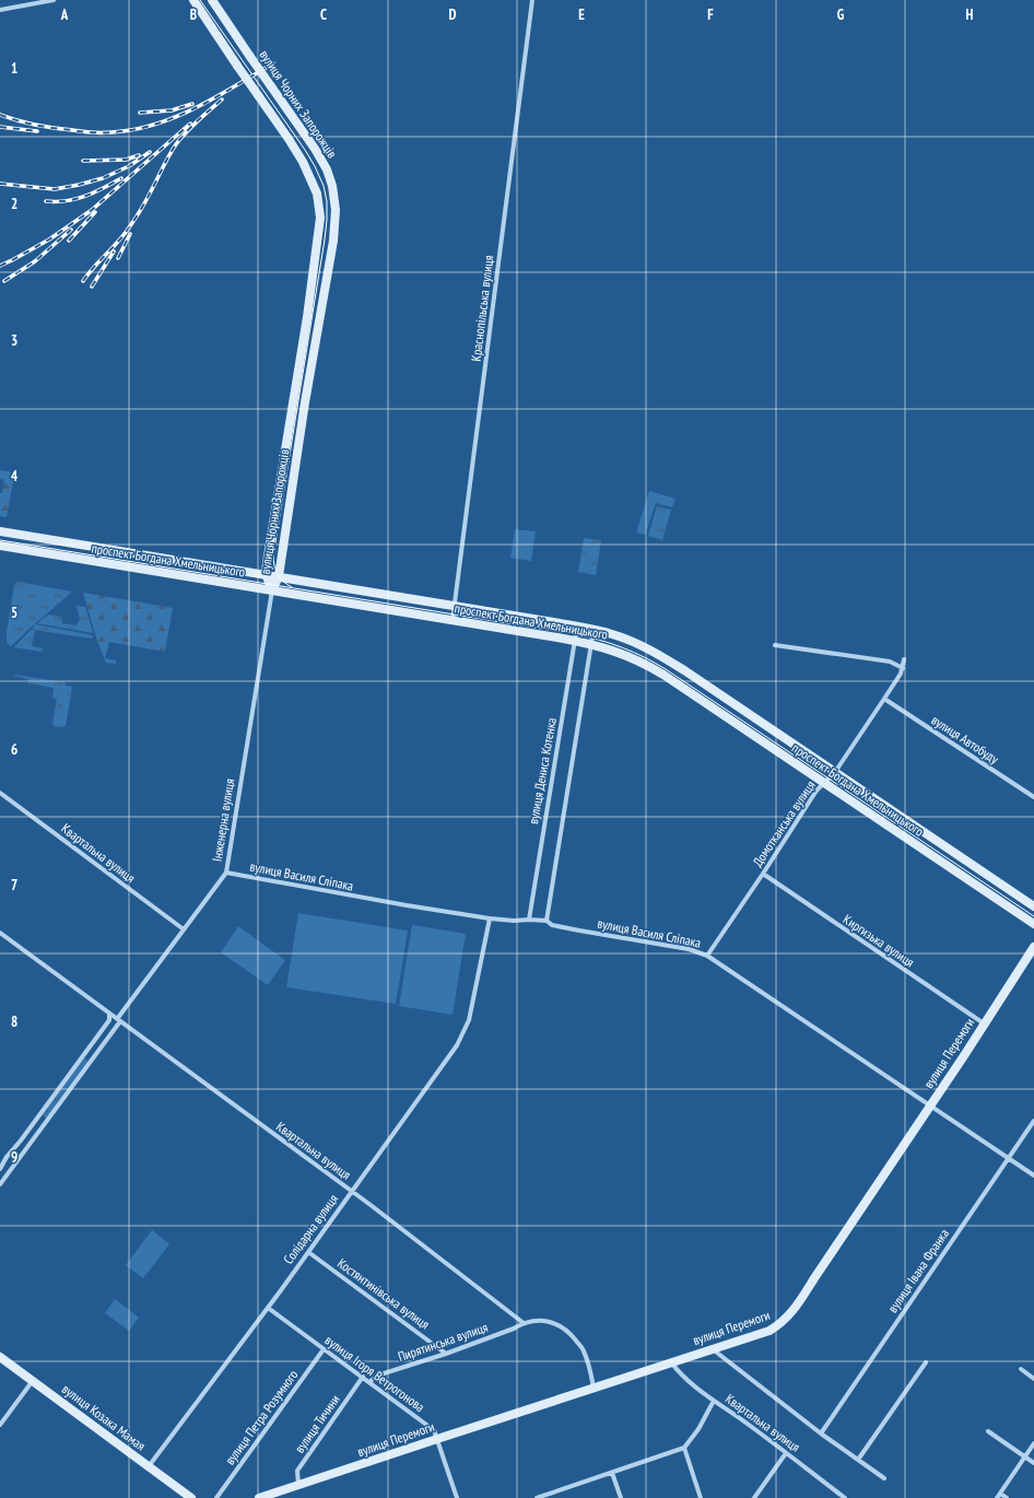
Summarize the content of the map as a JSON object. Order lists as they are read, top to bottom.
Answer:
{
  "streets": {
    "main road": [
      "вулиця Чорних Запорожців",
      "проспект Богдана Хмельницького",
      "вулиця Перемоги",
      "вулиця Козака Мамая"
    ],
    "street": [
      "Краснопільська вулиця",
      "вулиця Автобуду",
      "вулиця Дениса Котенка",
      "Інженерна вулиця",
      "Домотканська вулиця",
      "Квартальна вулиця",
      "вулиця Василя Сліпака",
      "Киргизька вулиця",
      "Солідарна вулиця",
      "вулиця Івана Франка",
      "Костянтинівська вулиця",
      "Пирятинська вулиця",
      "вулиця Ігоря Ветрогонова",
      "вулиця Петра Розумного",
      "вулиця Тичини"
    ]
  },
  "crossings": [
    ["вулиця Чорних Запорожців", "проспект Богдана Хмельницького"],
    ["вулиця Чорних Запорожців", "Інженерна вулиця"],
    ["Краснопільська вулиця", "проспект Богдана Хмельницького"],
    ["проспект Богдана Хмельницького", "вулиця Дениса Котенка"],
    ["проспект Богдана Хмельницького", "Інженерна вулиця"],
    ["проспект Богдана Хмельницького", "Домотканська вулиця"],
    ["вулиця Автобуду", "Домотканська вулиця"],
    ["вулиця Дениса Котенка", "вулиця Василя Сліпака"],
    ["Інженерна вулиця", "Квартальна вулиця"],
    ["Інженерна вулиця", "вулиця Василя Сліпака"],
    ["Домотканська вулиця", "вулиця Василя Сліпака"],
    ["Домотканська вулиця", "Киргизька вулиця"],
    ["Квартальна вулиця", "вулиця Перемоги"],
    ["Квартальна вулиця", "Солідарна вулиця"],
    ["Квартальна вулиця", "вулиця Івана Франка"],
    ["Квартальна вулиця", "Пирятинська вулиця"],
    ["вулиця Василя Сліпака", "вулиця Перемоги"],
    ["вулиця Василя Сліпака", "Солідарна вулиця"],
    ["вулиця Василя Сліпака", "вулиця Івана Франка"],
    ["Киргизька вулиця", "вулиця Перемоги"],
    ["вулиця Перемоги", "вулиця Ігоря Ветрогонова"],
    ["вулиця Перемоги", "вулиця Тичини"],
    ["Солідарна вулиця", "Костянтинівська вулиця"],
    ["Солідарна вулиця", "вулиця Ігоря Ветрогонова"],
    ["Солідарна вулиця", "вулиця Козака Мамая"],
    ["Костянтинівська вулиця", "Пирятинська вулиця"],
    ["Пирятинська вулиця", "вулиця Ігоря Ветрогонова"],
    ["вулиця Ігоря Ветрогонова", "вулиця Петра Розумного"],
    ["вулиця Ігоря Ветрогонова", "вулиця Тичини"]
  ],
  "grid": {
    "columns": [
      "A",
      "B",
      "C",
      "D",
      "E",
      "F",
      "G",
      "H"
    ],
    "rows": [
      "1",
      "2",
      "3",
      "4",
      "5",
      "6",
      "7",
      "8",
      "9"
    ]
  }
}
